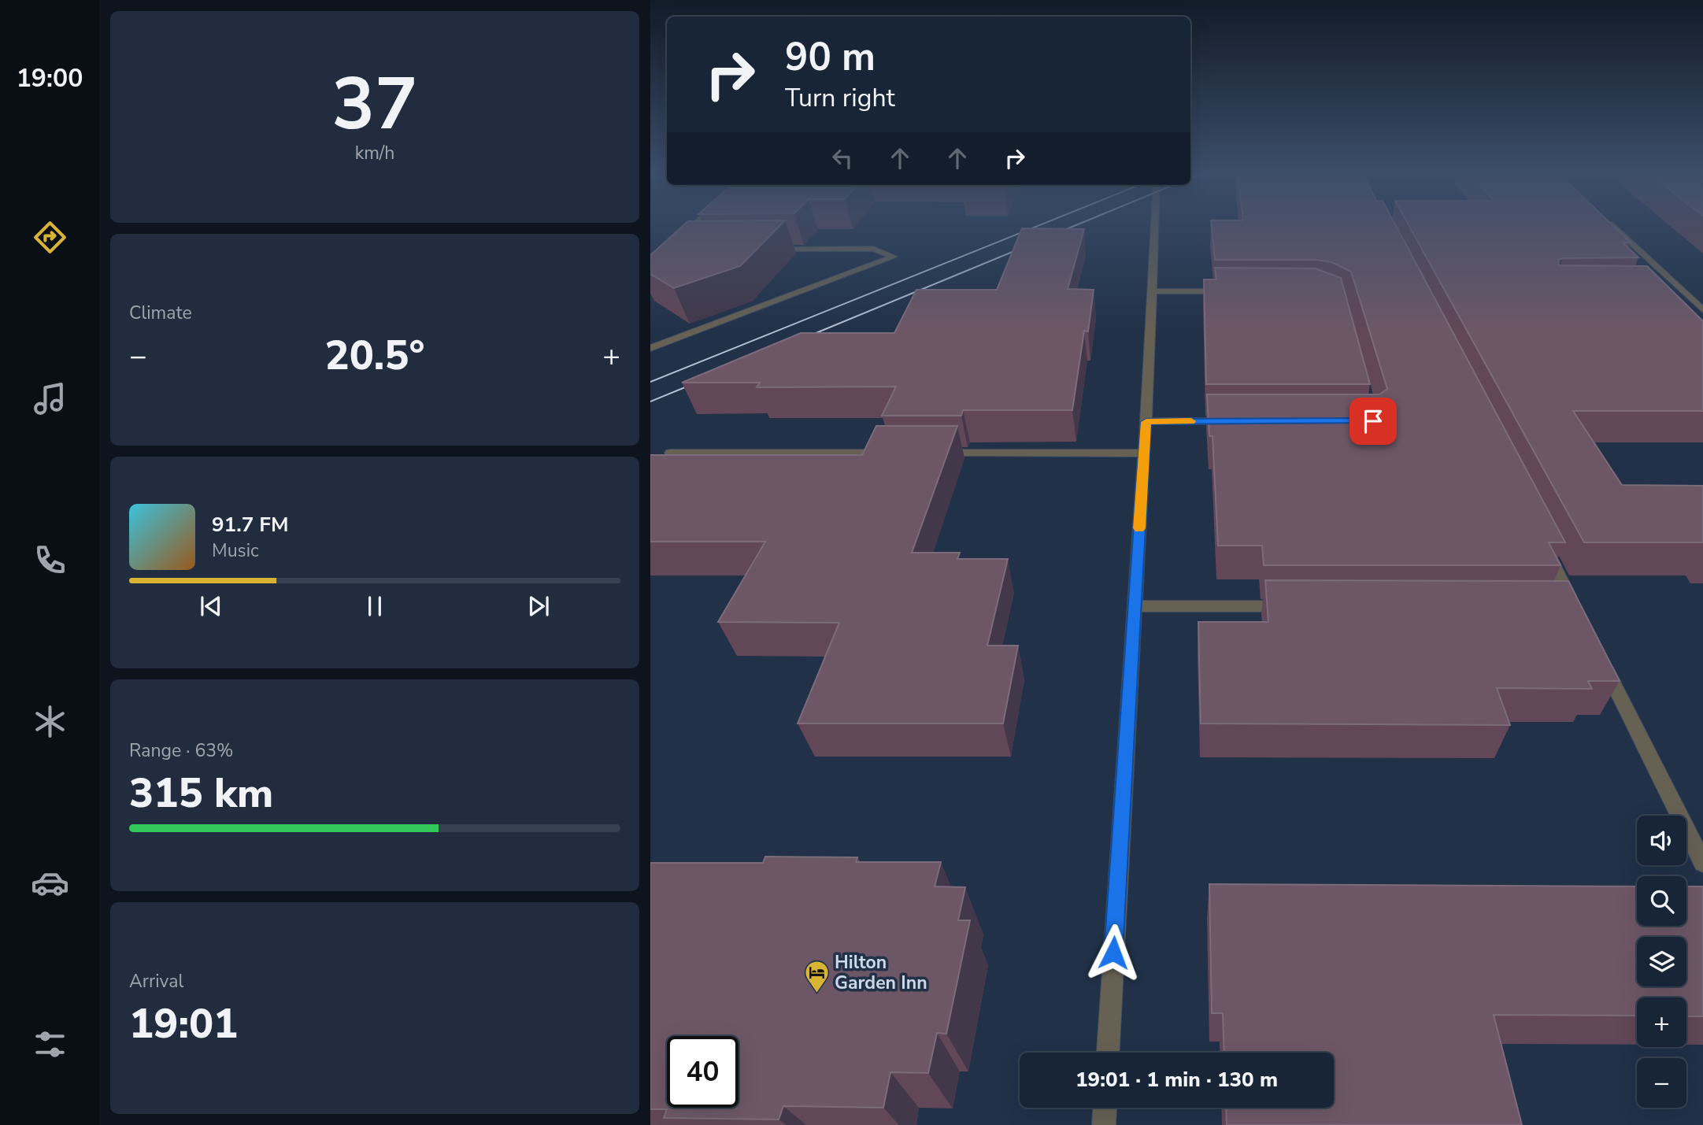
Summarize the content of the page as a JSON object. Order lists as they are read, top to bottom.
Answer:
{
  "places": {
    "hotel": ["Hilton Garden Inn"]
  },
  "page": {
    "tabs": "19:00",
    "tile": [
      ["37", "km/h"],
      "Climate",
      ["Range · 63%", "315 km"],
      ["Arrival", "19:01"]
    ],
    "turn": ["90 m", "Turn right"],
    "heat": ["−", "20.5°", "+"],
    "song": ["91.7 FM", "Music"],
    "map_buttons": ["+", "−"],
    "limit": "40",
    "trip": "19:01 · 1 min · 130 m"
  }
}
